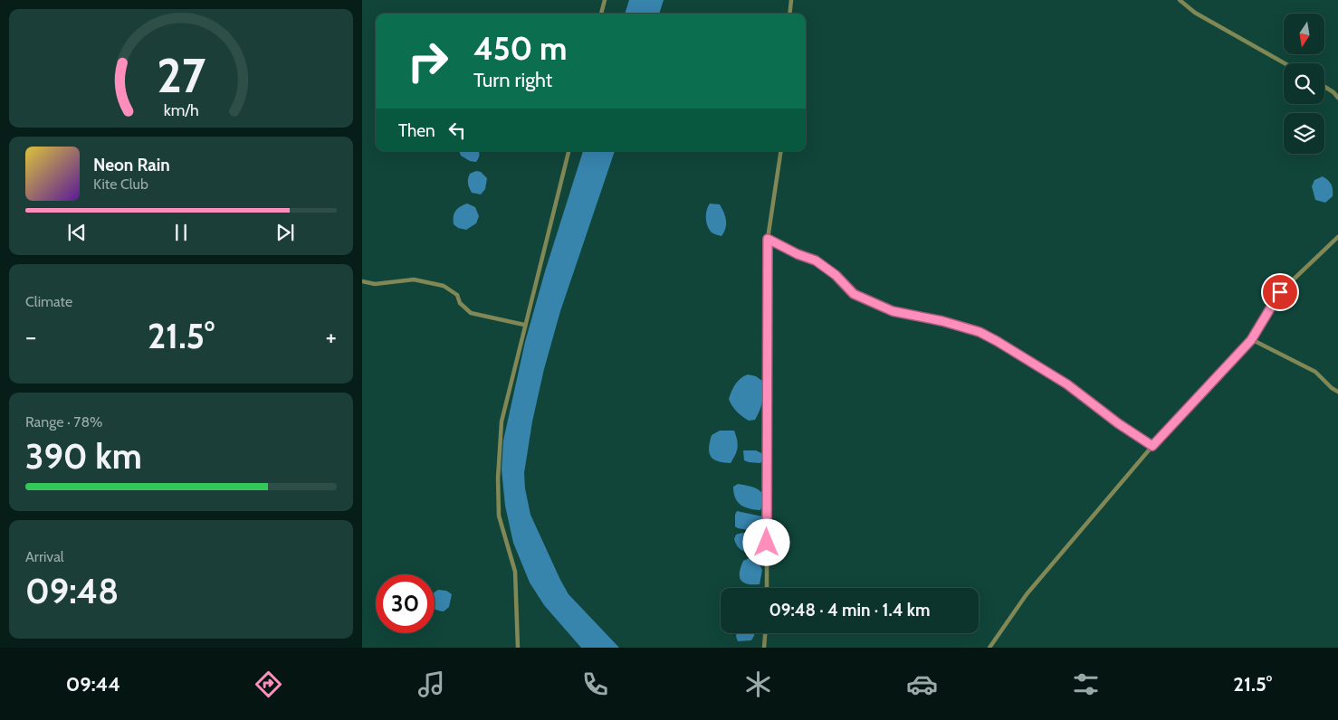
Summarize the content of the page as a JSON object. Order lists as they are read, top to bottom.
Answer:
{
  "north": "bottom",
  "page": {
    "turn": ["450 m", "Turn right"],
    "then": "Then",
    "song": ["Neon Rain", "Kite Club"],
    "tile": [
      "Climate",
      ["Range · 78%", "390 km"],
      ["Arrival", "09:48"]
    ],
    "heat": ["−", "21.5°", "+"],
    "limit": "30",
    "trip": "09:48 · 4 min · 1.4 km",
    "tabs": ["09:44", "21.5°"],
    "gauge": ["27", "km/h"]
  }
}
